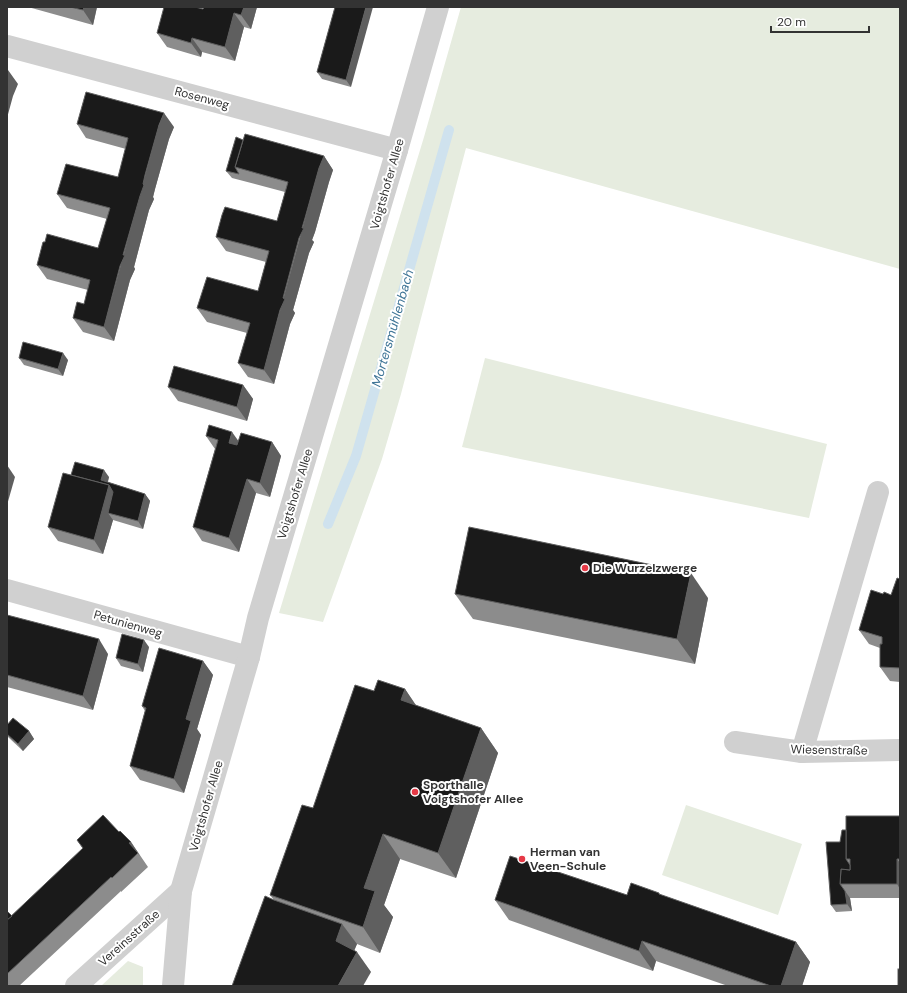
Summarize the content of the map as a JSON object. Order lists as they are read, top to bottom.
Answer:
{
  "streets": {
    "street": [
      "Rosenweg",
      "Voigtshofer Allee",
      "Petunienweg",
      "Wiesenstraße",
      "Vereinsstraße"
    ]
  },
  "crossings": [
    ["Rosenweg", "Voigtshofer Allee"],
    ["Voigtshofer Allee", "Petunienweg"],
    ["Voigtshofer Allee", "Vereinsstraße"]
  ],
  "water": ["Mortersmühlenbach"],
  "places": ["Die Wurzelzwerge", "Sporthalle Voigtshofer Allee", "Herman van Veen-Schule"],
  "scale_bar": "20 m"
}
